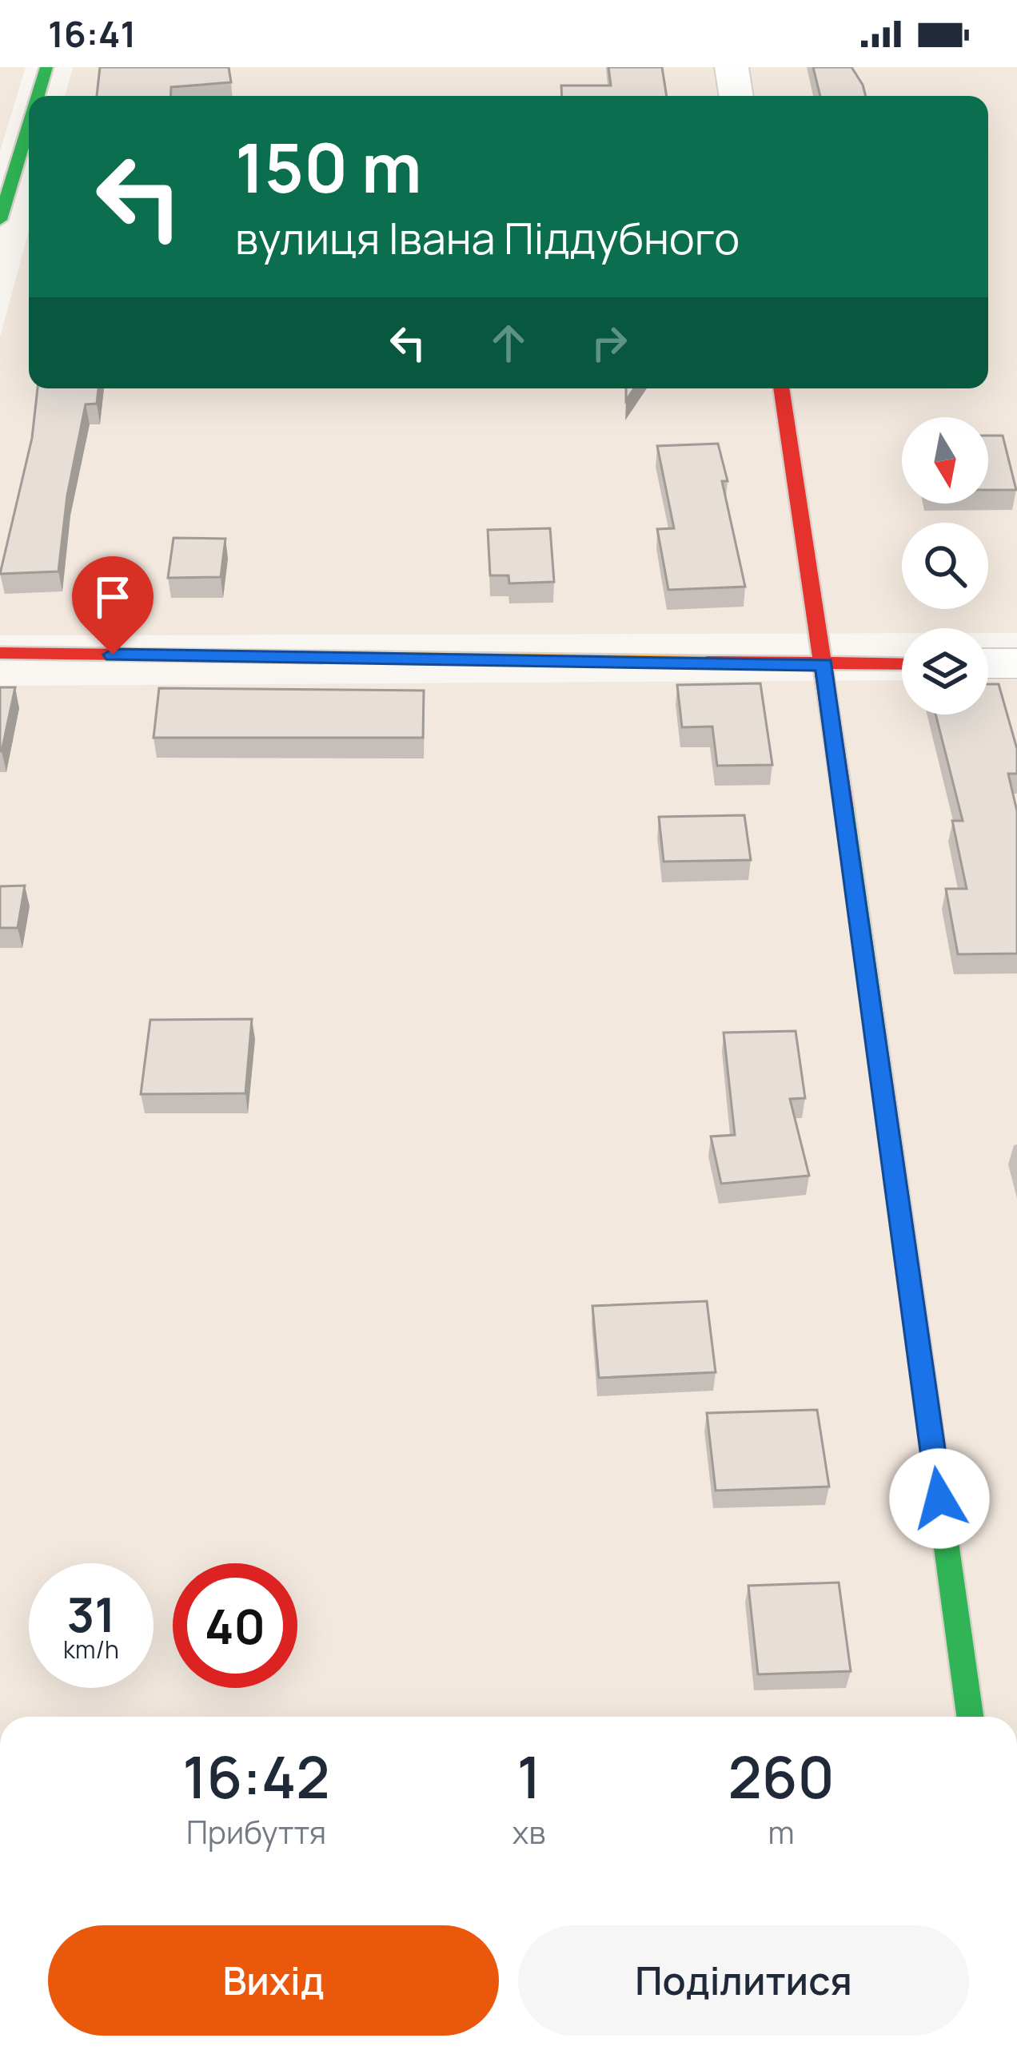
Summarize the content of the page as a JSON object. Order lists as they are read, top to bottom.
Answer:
{
  "north": "bottom",
  "page": {
    "status": "16:41",
    "turn": ["150 m", "вулиця Івана Піддубного"],
    "speed": "31 km/h",
    "limit": "40",
    "eta": [
      "16:42",
      "Прибуття",
      "1",
      "хв",
      "260",
      "m"
    ],
    "buttons": ["Вихід", "Поділитися"]
  }
}
